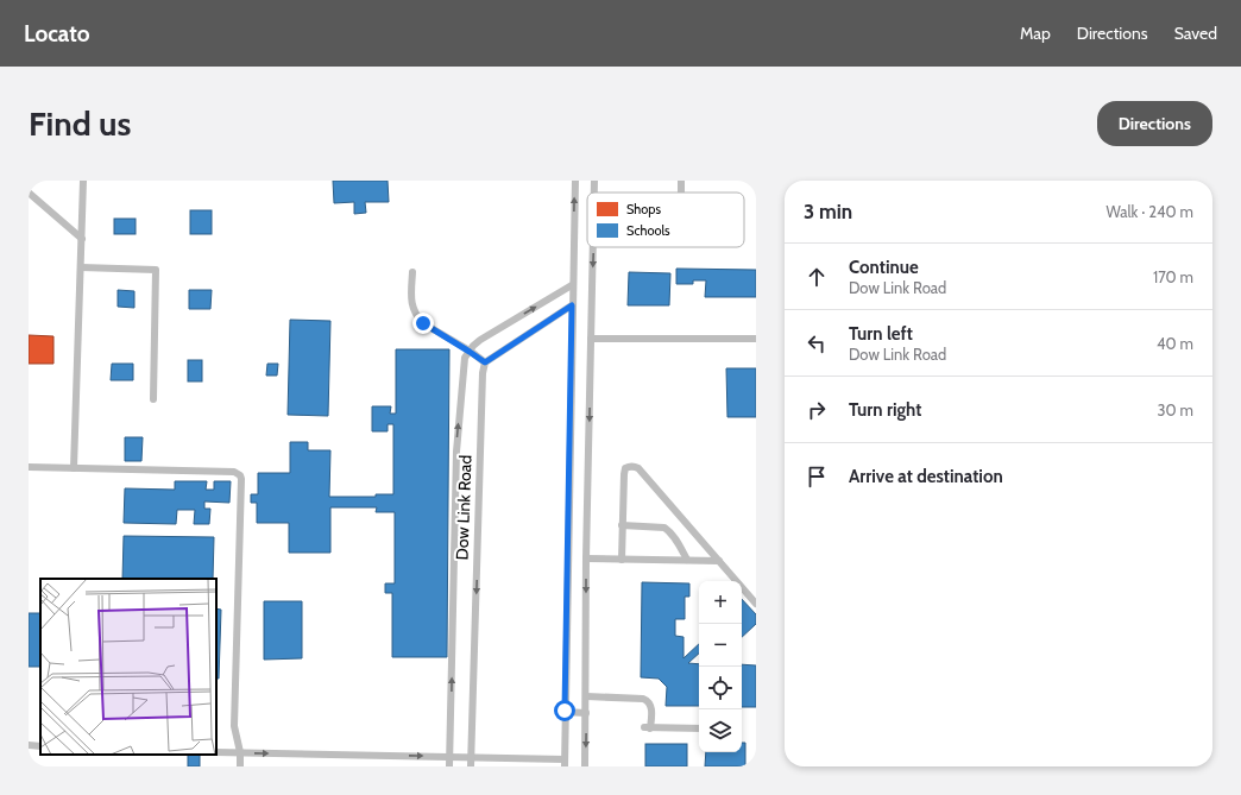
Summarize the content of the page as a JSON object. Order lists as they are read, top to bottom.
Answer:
{
  "streets": {
    "lane": ["Dow Link Road"]
  },
  "legend": ["Shops", "Schools"],
  "page": {
    "header": "Locato",
    "nav": ["Map", "Directions", "Saved"],
    "buttons": "Directions",
    "title": "Find us",
    "heading": ["3 min", "Walk · 240 m"],
    "list": [
      ["Continue", "Dow Link Road", "170 m"],
      ["Turn left", "Dow Link Road", "40 m"],
      ["Turn right", "30 m"],
      "Arrive at destination"
    ],
    "map_buttons": ["+", "−"]
  }
}
